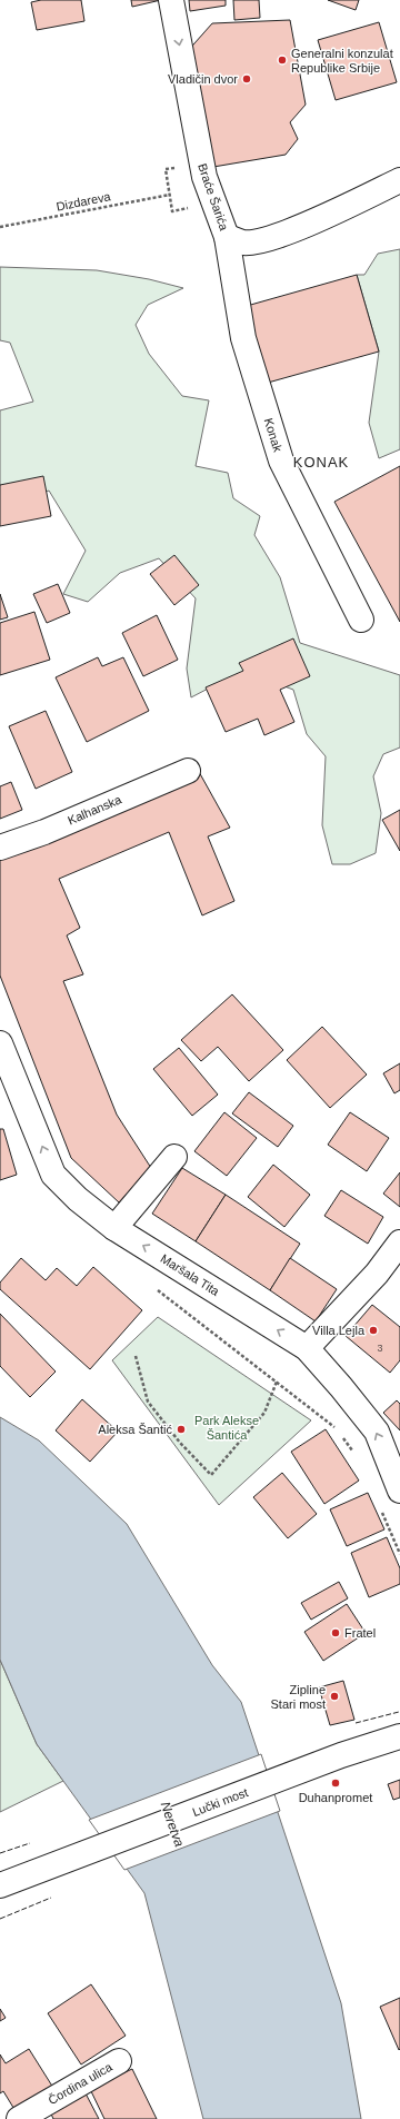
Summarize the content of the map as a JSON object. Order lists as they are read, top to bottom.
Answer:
{
  "streets": {
    "street": [
      "Braće Šarića",
      "Konak",
      "Kalhanska",
      "Maršala Tita",
      "Lučki most",
      "Čordina ulica"
    ],
    "path": ["Dizdareva"]
  },
  "crossings": [
    ["Braće Šarića", "Konak"]
  ],
  "one_way": ["Braće Šarića", "Maršala Tita"],
  "districts": ["KONAK"],
  "water": ["Neretva"],
  "parks": ["Park Alekse Šantića"],
  "places": [
    "Generalni konzulat Republike Srbije",
    "Vladičin dvor",
    "Villa Lejla",
    "Aleksa Šantić",
    "Fratel",
    "Zipline Stari most",
    "Duhanpromet"
  ],
  "house_numbers": ["3"]
}
